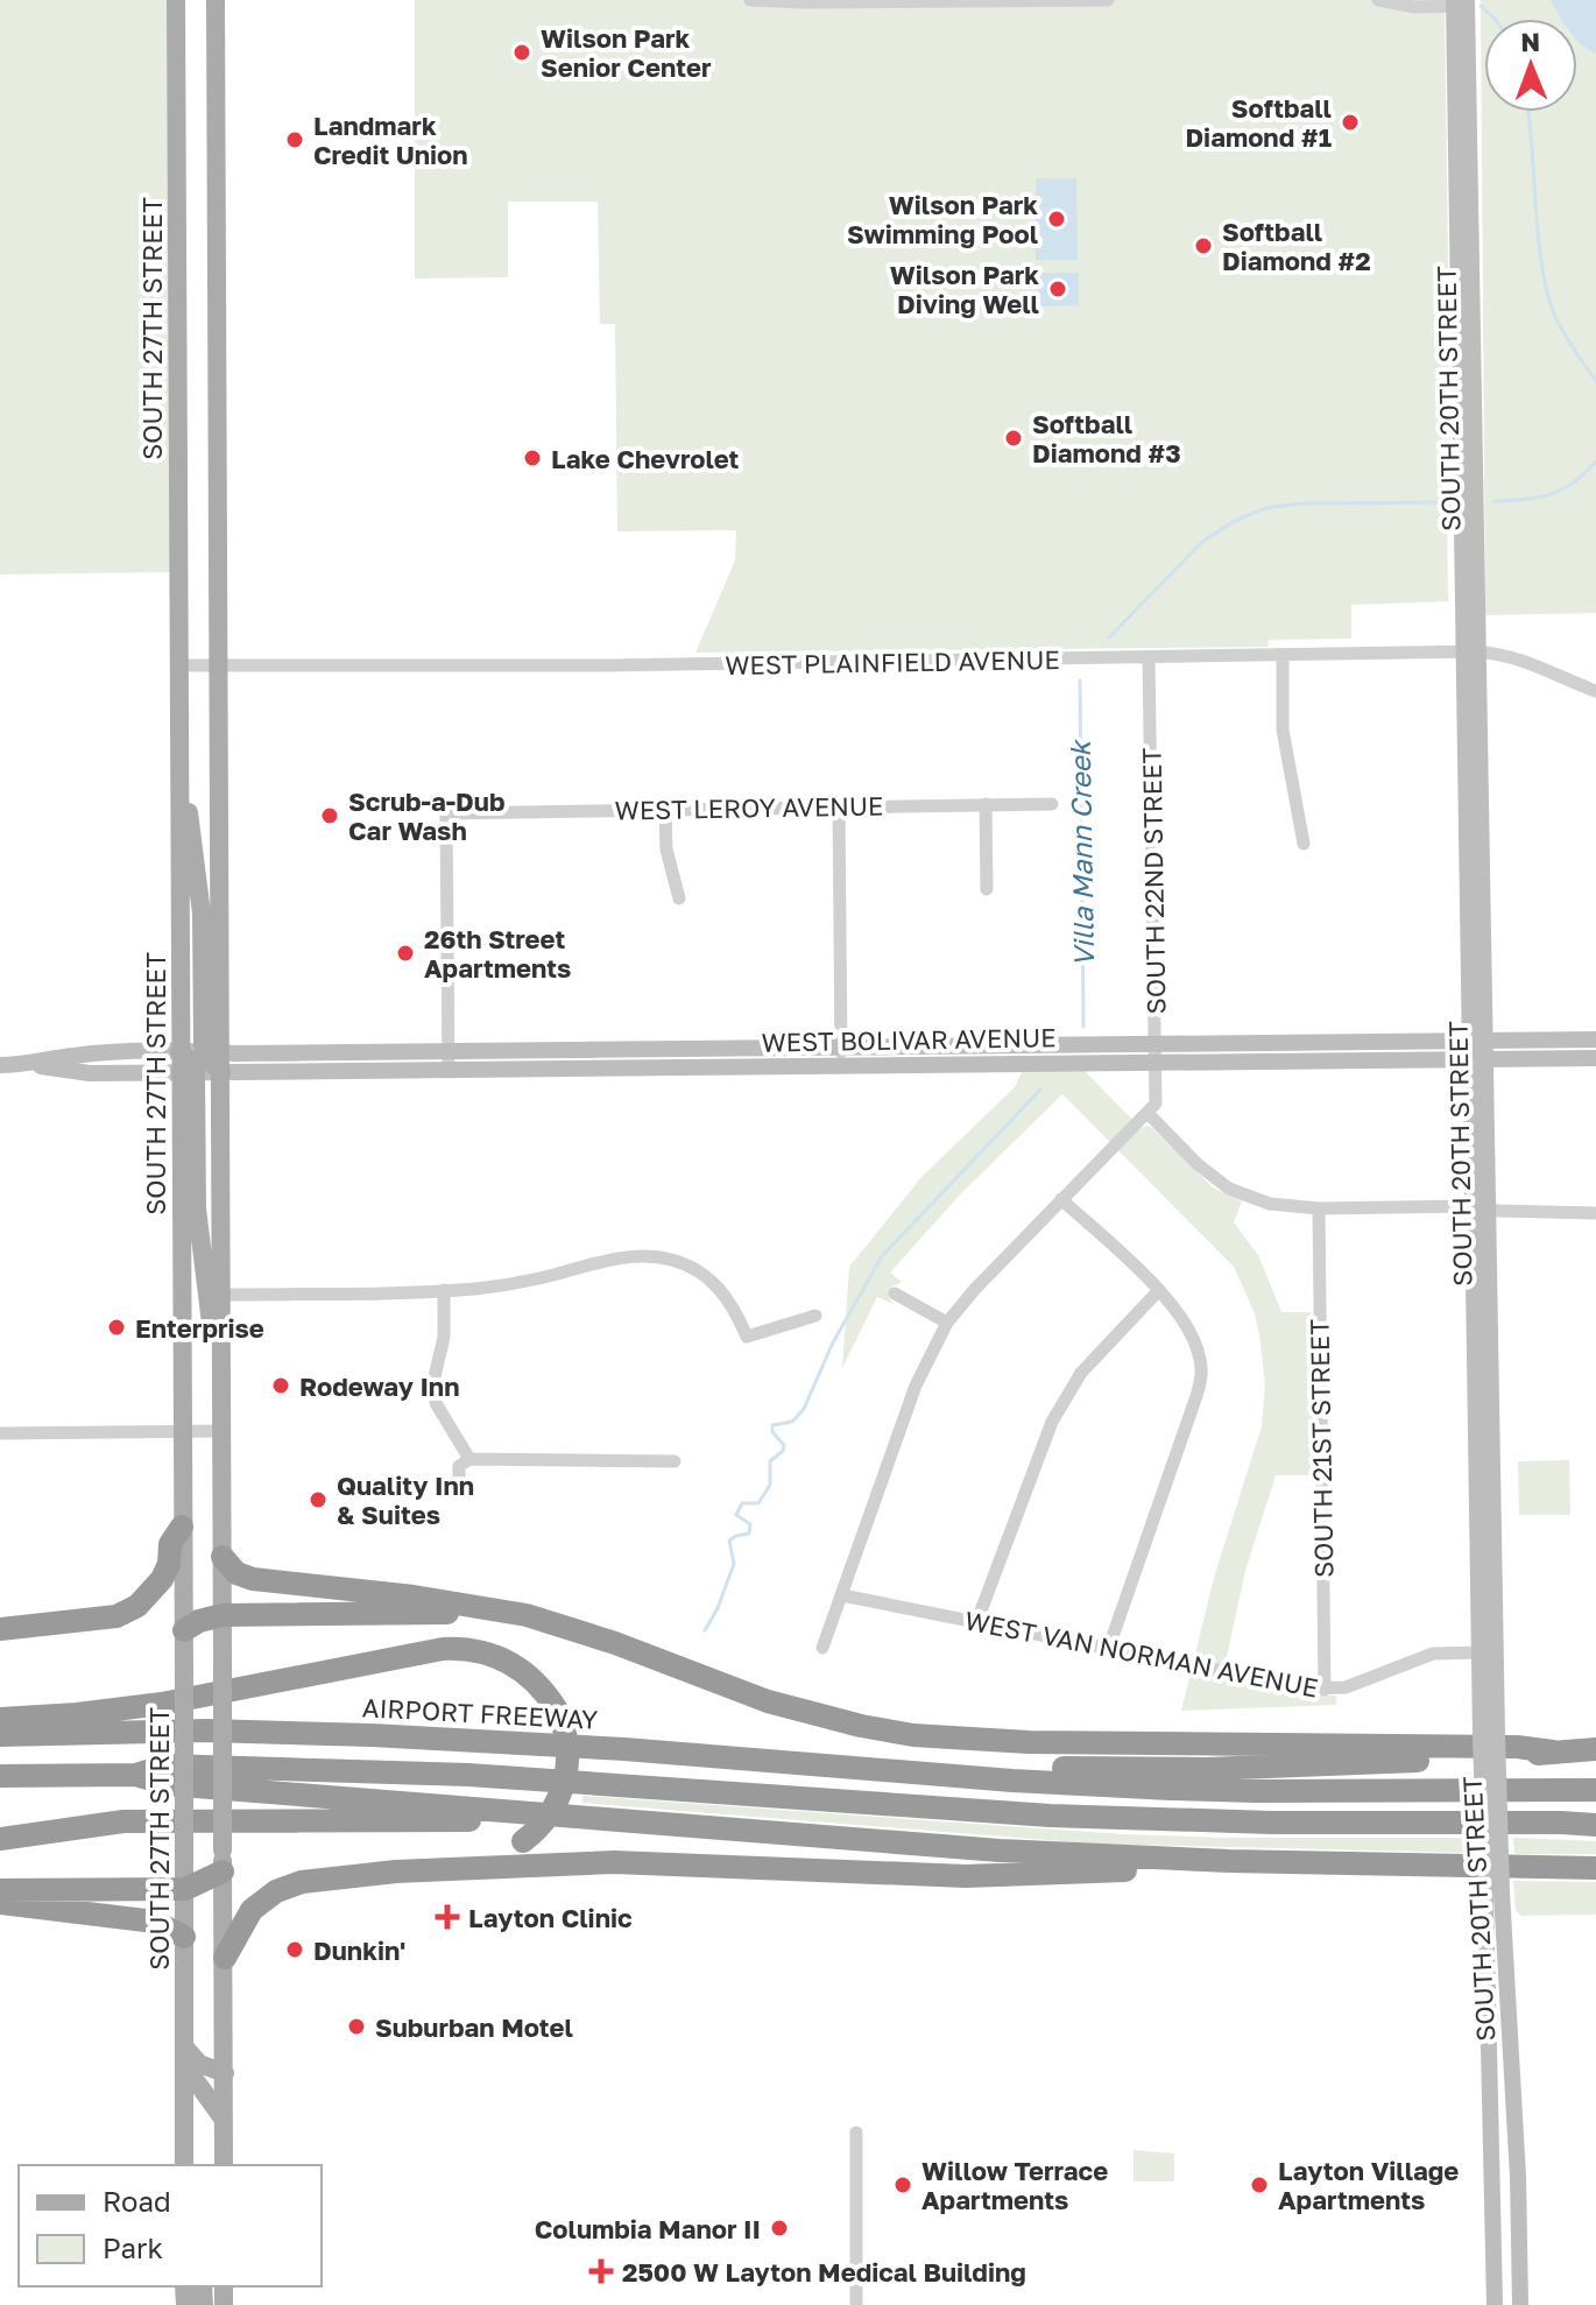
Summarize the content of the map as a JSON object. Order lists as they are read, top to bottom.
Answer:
{
  "streets": {
    "highway": ["AIRPORT FREEWAY"],
    "main road": ["SOUTH 27TH STREET"],
    "street": [
      "SOUTH 20TH STREET",
      "WEST PLAINFIELD AVENUE",
      "WEST LEROY AVENUE",
      "SOUTH 22ND STREET",
      "WEST BOLIVAR AVENUE",
      "SOUTH 21ST STREET",
      "WEST VAN NORMAN AVENUE"
    ]
  },
  "crossings": [
    ["SOUTH 27TH STREET", "WEST PLAINFIELD AVENUE"],
    ["SOUTH 20TH STREET", "WEST PLAINFIELD AVENUE"],
    ["SOUTH 20TH STREET", "WEST BOLIVAR AVENUE"],
    ["SOUTH 20TH STREET", "WEST VAN NORMAN AVENUE"],
    ["WEST PLAINFIELD AVENUE", "SOUTH 22ND STREET"],
    ["WEST LEROY AVENUE", "WEST BOLIVAR AVENUE"],
    ["SOUTH 22ND STREET", "WEST BOLIVAR AVENUE"],
    ["SOUTH 21ST STREET", "WEST VAN NORMAN AVENUE"]
  ],
  "water": ["Villa Mann Creek"],
  "places": {
    "other": [
      "Wilson Park Senior Center",
      "Softball Diamond #1",
      "Landmark Credit Union",
      "Wilson Park Swimming Pool",
      "Softball Diamond #2",
      "Wilson Park Diving Well",
      "Softball Diamond #3",
      "Lake Chevrolet",
      "Scrub-a-Dub Car Wash",
      "26th Street Apartments",
      "Enterprise",
      "Rodeway Inn",
      "Quality Inn & Suites",
      "Dunkin'",
      "Suburban Motel",
      "Willow Terrace Apartments",
      "Layton Village Apartments",
      "Columbia Manor II"
    ],
    "health": ["Layton Clinic", "2500 W Layton Medical Building"]
  },
  "legend": ["Road", "Park"],
  "north": "top"
}
